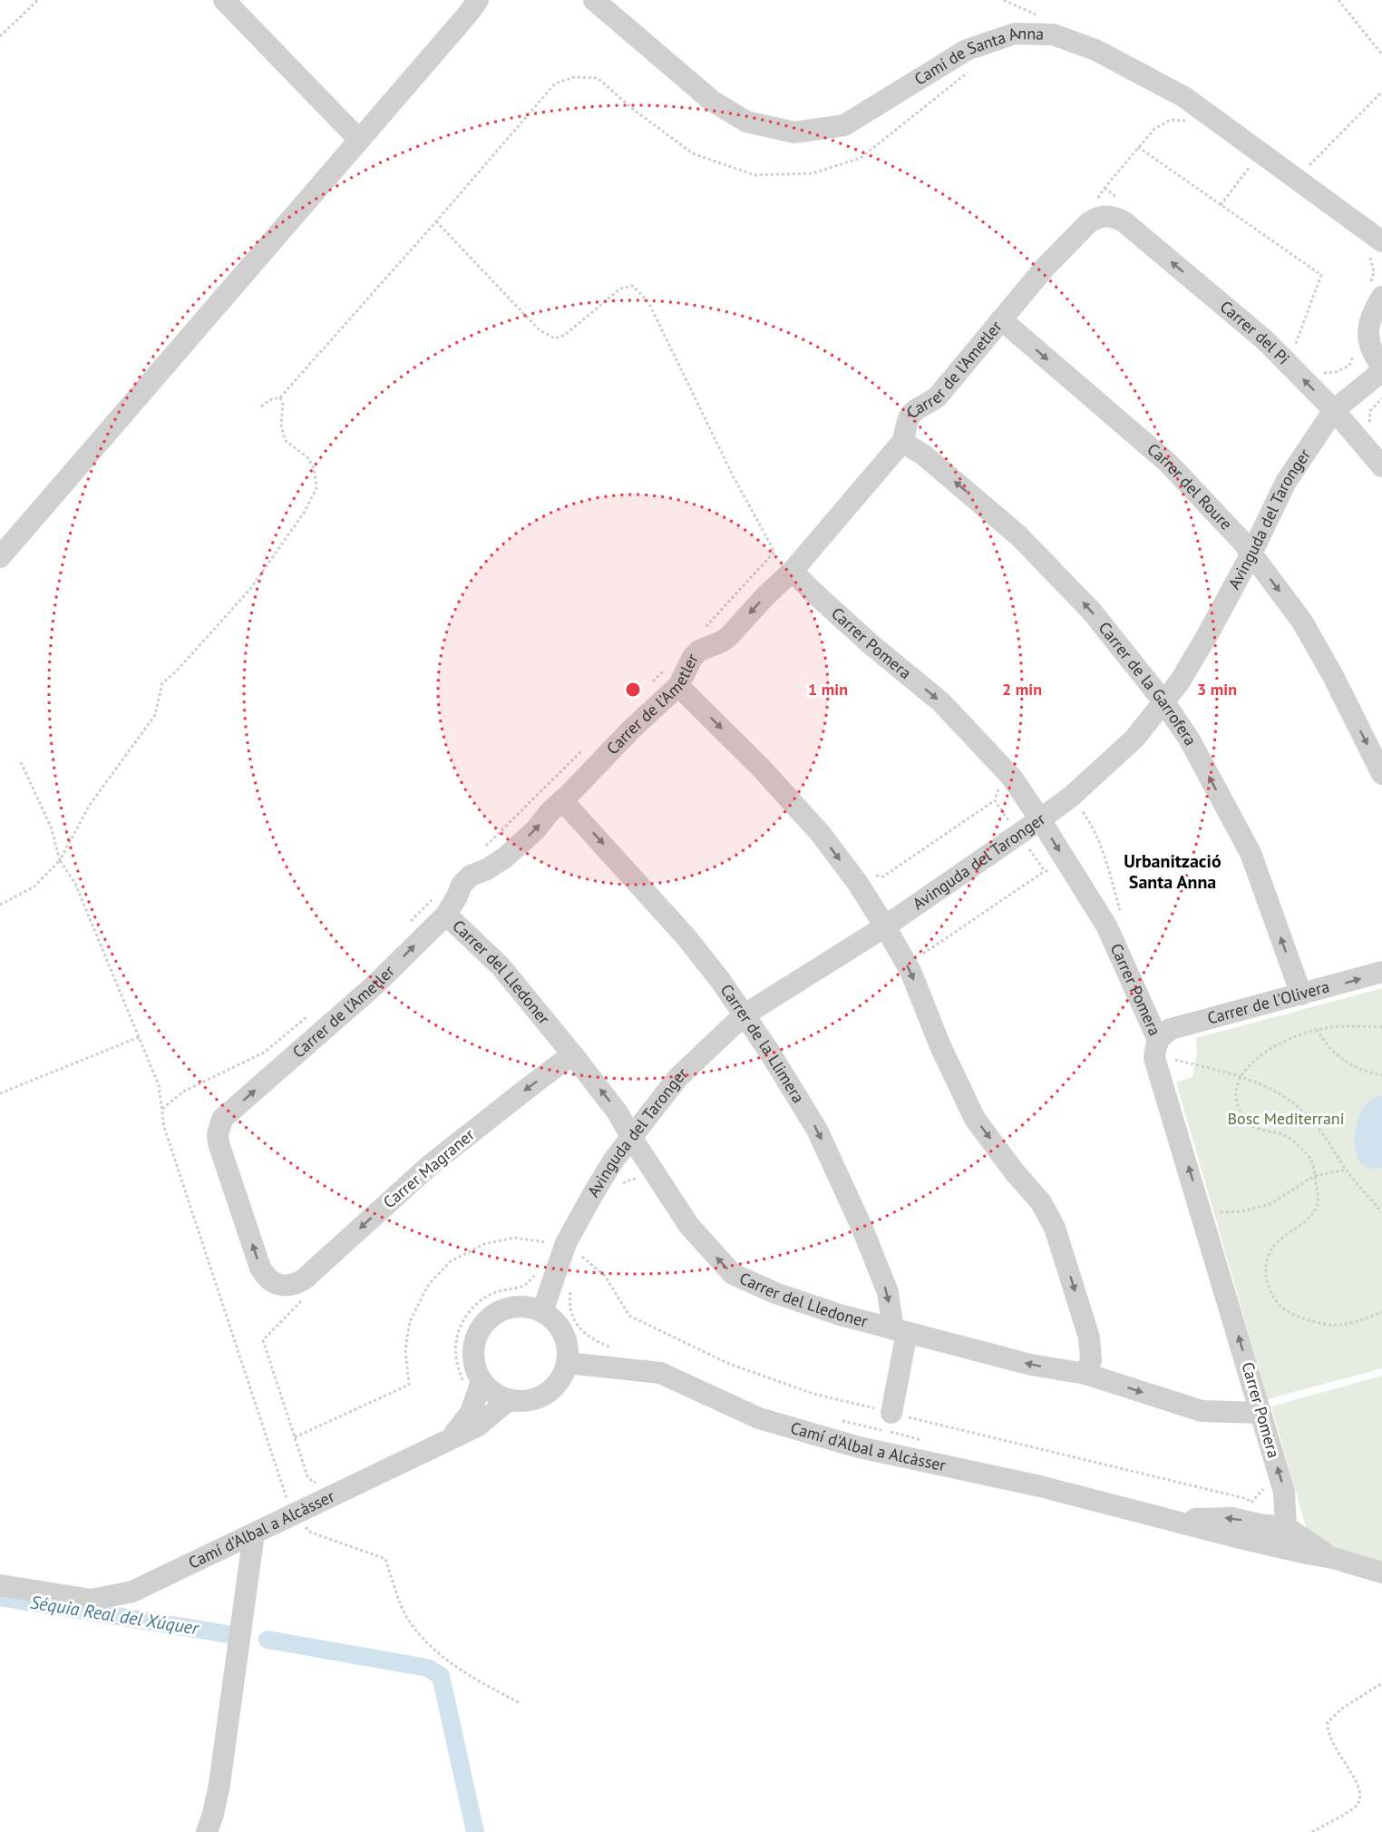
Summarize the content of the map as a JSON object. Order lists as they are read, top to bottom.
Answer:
{
  "streets": {
    "street": [
      "Camí de Santa Anna",
      "Carrer del Pi",
      "Carrer de l'Ametler",
      "Carrer del Roure",
      "Avinguda del Taronger",
      "Carrer Pomera",
      "Carrer de la Garrofera",
      "Carrer del Lledoner",
      "Carrer de l'Olivera",
      "Carrer de la Llimera",
      "Carrer Magraner",
      "Camí d'Albal a Alcàsser"
    ]
  },
  "crossings": [
    ["Carrer del Pi", "Carrer de l'Ametler"],
    ["Carrer del Pi", "Avinguda del Taronger"],
    ["Carrer de l'Ametler", "Carrer del Roure"],
    ["Carrer de l'Ametler", "Carrer Pomera"],
    ["Carrer de l'Ametler", "Carrer de la Garrofera"],
    ["Carrer de l'Ametler", "Carrer del Lledoner"],
    ["Carrer de l'Ametler", "Carrer de la Llimera"],
    ["Carrer de l'Ametler", "Carrer Magraner"],
    ["Carrer del Roure", "Avinguda del Taronger"],
    ["Avinguda del Taronger", "Carrer Pomera"],
    ["Avinguda del Taronger", "Carrer de la Garrofera"],
    ["Avinguda del Taronger", "Carrer del Lledoner"],
    ["Avinguda del Taronger", "Carrer de la Llimera"],
    ["Avinguda del Taronger", "Camí d'Albal a Alcàsser"],
    ["Carrer Pomera", "Carrer del Lledoner"],
    ["Carrer Pomera", "Carrer de l'Olivera"],
    ["Carrer Pomera", "Camí d'Albal a Alcàsser"],
    ["Carrer de la Garrofera", "Carrer de l'Olivera"],
    ["Carrer del Lledoner", "Carrer de la Llimera"],
    ["Carrer del Lledoner", "Carrer Magraner"]
  ],
  "one_way": [
    "Carrer del Pi",
    "Carrer del Roure",
    "Carrer de la Garrofera",
    "Carrer Magraner"
  ],
  "districts": ["Urbanització Santa Anna"],
  "water": ["Séquia Real del Xúquer"],
  "parks": ["Bosc Mediterrani"],
  "rings": ["1 min", "2 min", "3 min"]
}
